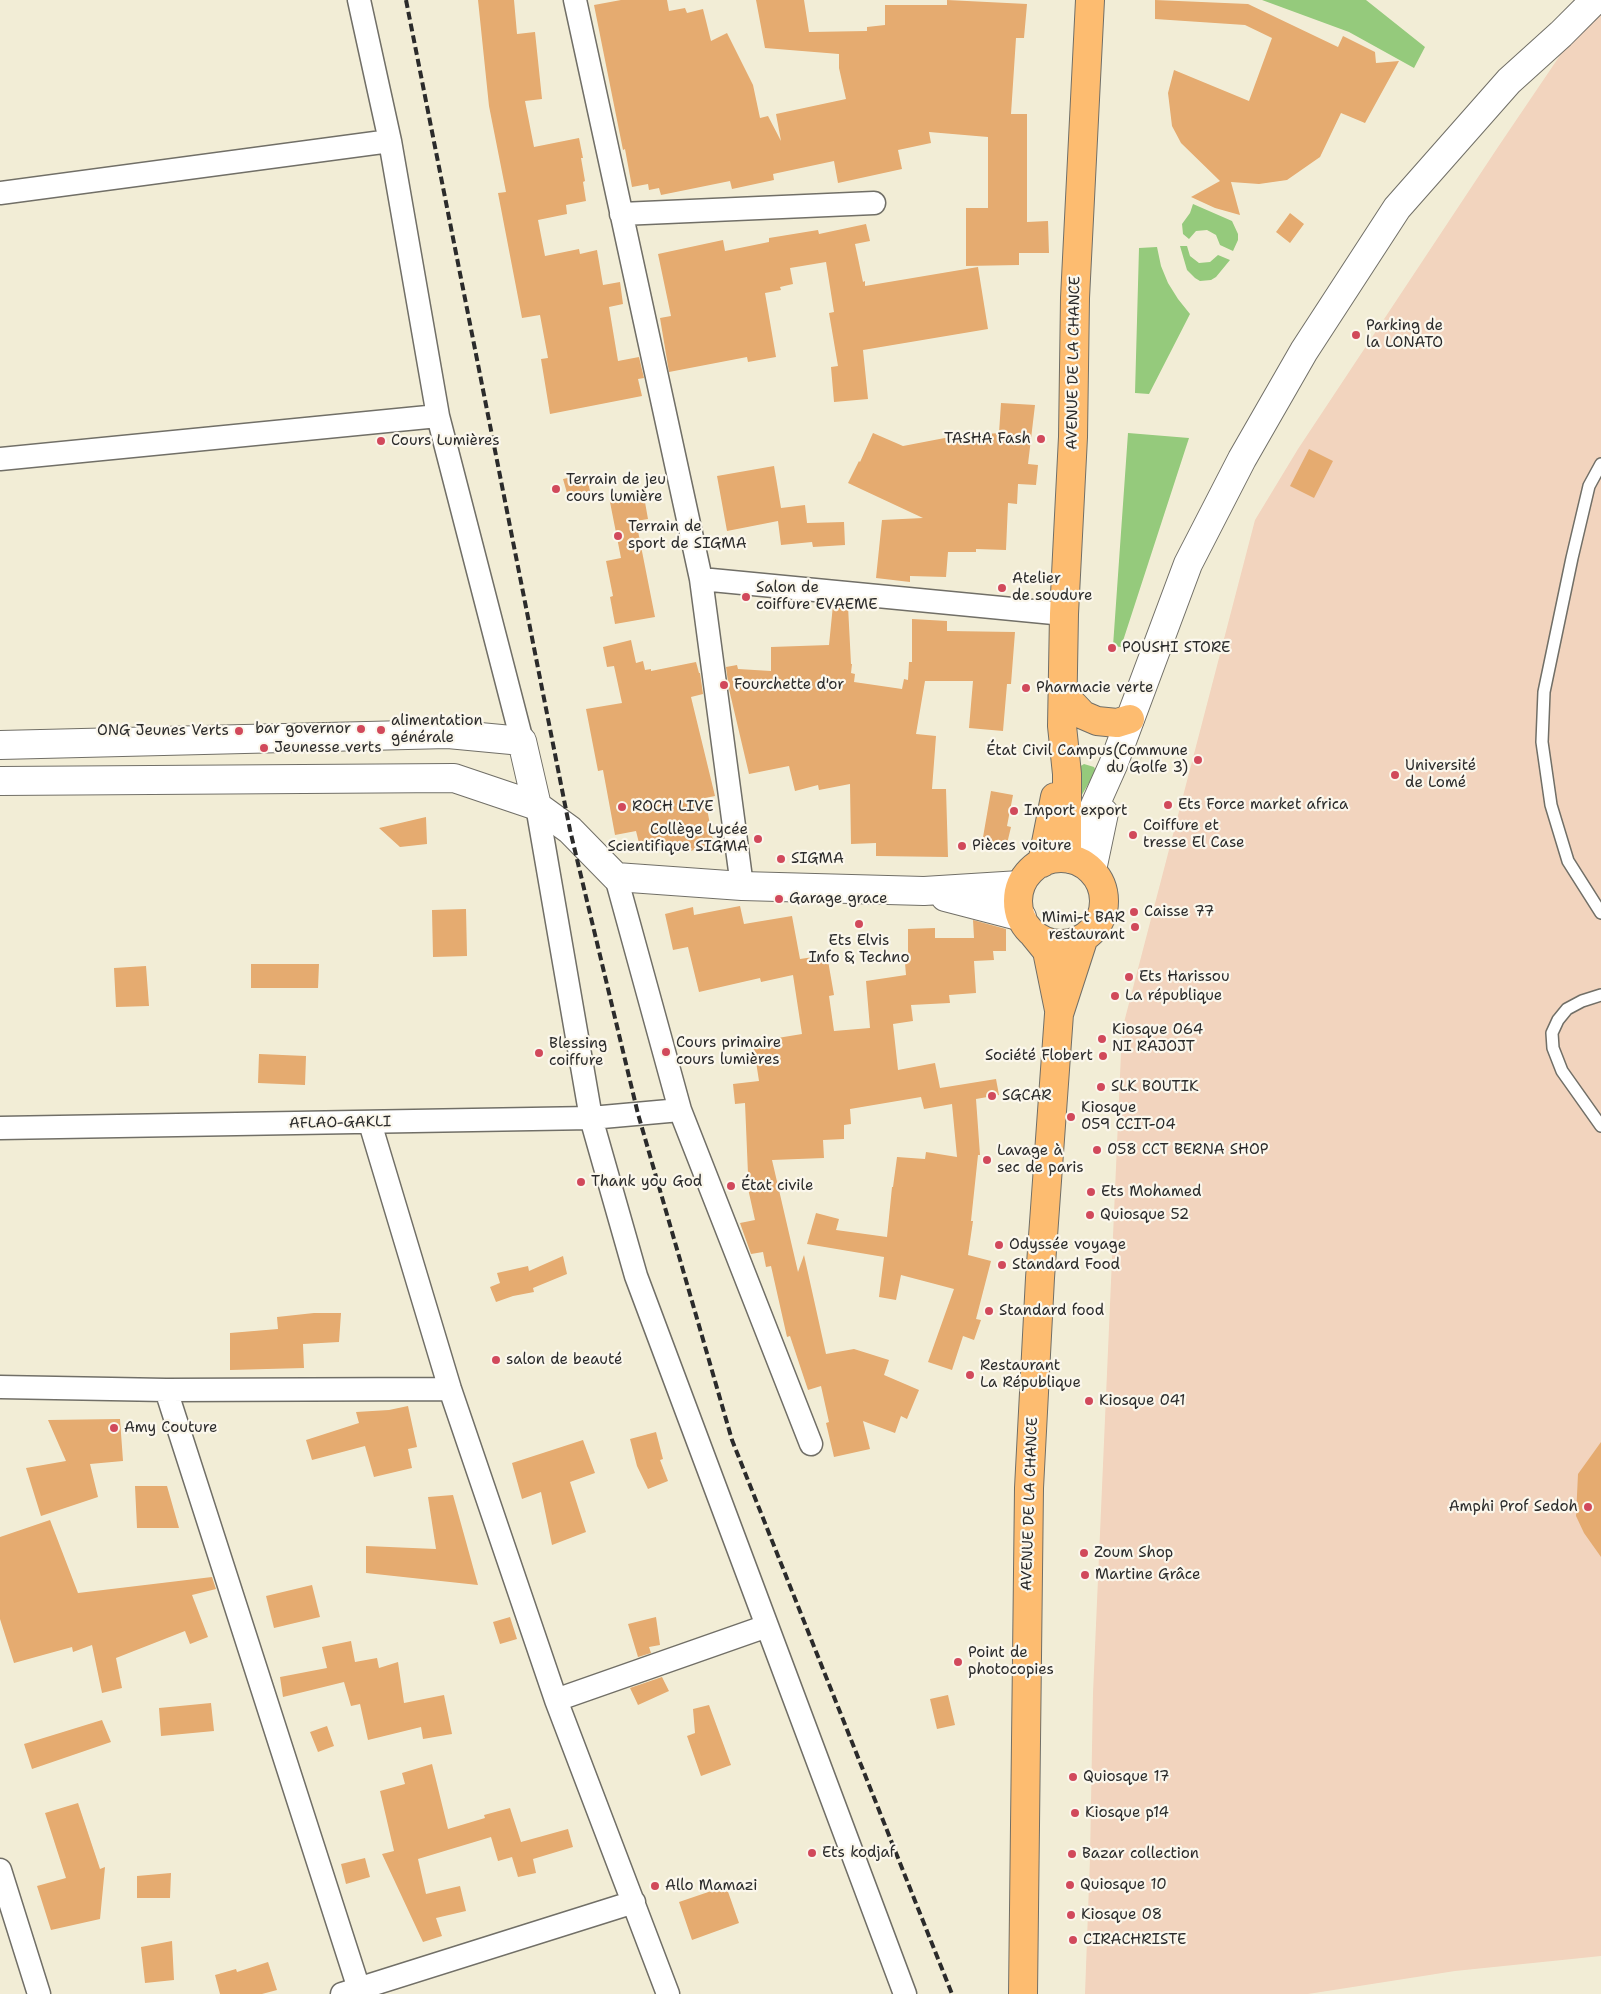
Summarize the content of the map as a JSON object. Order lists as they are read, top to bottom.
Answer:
{
  "streets": {
    "main road": ["AVENUE DE LA CHANCE"],
    "street": ["AFLAO-GAKLI"]
  },
  "places": [
    "Parking de la LONATO",
    "TASHA Fash",
    "Cours Lumières",
    "Terrain de jeu cours lumière",
    "Terrain de sport de SIGMA",
    "Atelier de soudure",
    "Salon de coiffure EVAEME",
    "POUSHI STORE",
    "Fourchette d'or",
    "Pharmacie verte",
    "bar governor",
    "alimentation générale",
    "ONG Jeunes Verts",
    "Jeunesse verts",
    "État Civil Campus(Commune du Golfe 3)",
    "Université de Lomé",
    "Ets Force market africa",
    "ROCH LIVE",
    "Import export",
    "Coiffure et tresse El Case",
    "Collège Lycée Scientifique SIGMA",
    "Pièces voiture",
    "SIGMA",
    "Garage grace",
    "Caisse 77",
    "Ets Elvis Info & Techno",
    "Mimi-t BAR restaurant",
    "Ets Harissou",
    "La république",
    "Kiosque 064 NI RAJOJT",
    "Cours primaire cours lumières",
    "Blessing coiffure",
    "Société Flobert",
    "SLK BOUTIK",
    "SGCAR",
    "Kiosque 059 CCIT-04",
    "058 CCT BERNA SHOP",
    "Lavage à sec de paris",
    "Thank you God",
    "État civile",
    "Ets Mohamed",
    "Quiosque 52",
    "Odyssée voyage",
    "Standard Food",
    "Standard food",
    "salon de beauté",
    "Restaurant La République",
    "Kiosque 041",
    "Amy Couture",
    "Amphi Prof Sedoh",
    "Zoum Shop",
    "Martine Grâce",
    "Point de photocopies",
    "Quiosque 17",
    "Kiosque p14",
    "Ets kodjaf",
    "Bazar collection",
    "Quiosque 10",
    "Allo Mamazi",
    "Kiosque 08",
    "CIRACHRISTE"
  ]
}
